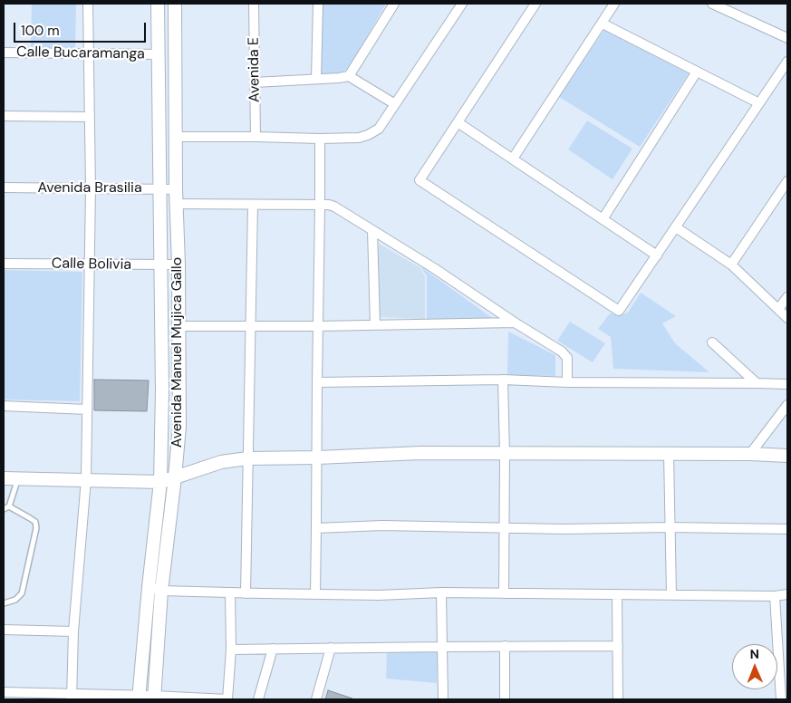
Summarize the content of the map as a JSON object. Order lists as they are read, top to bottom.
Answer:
{
  "streets": {
    "street": [
      "Calle Bucaramanga",
      "Avenida E",
      "Avenida Brasilia",
      "Calle Bolivia",
      "Avenida Manuel Mujica Gallo"
    ]
  },
  "crossings": [
    ["Calle Bucaramanga", "Avenida Manuel Mujica Gallo"],
    ["Avenida Brasilia", "Avenida Manuel Mujica Gallo"],
    ["Calle Bolivia", "Avenida Manuel Mujica Gallo"]
  ],
  "scale_bar": "100 m",
  "north": "top"
}
